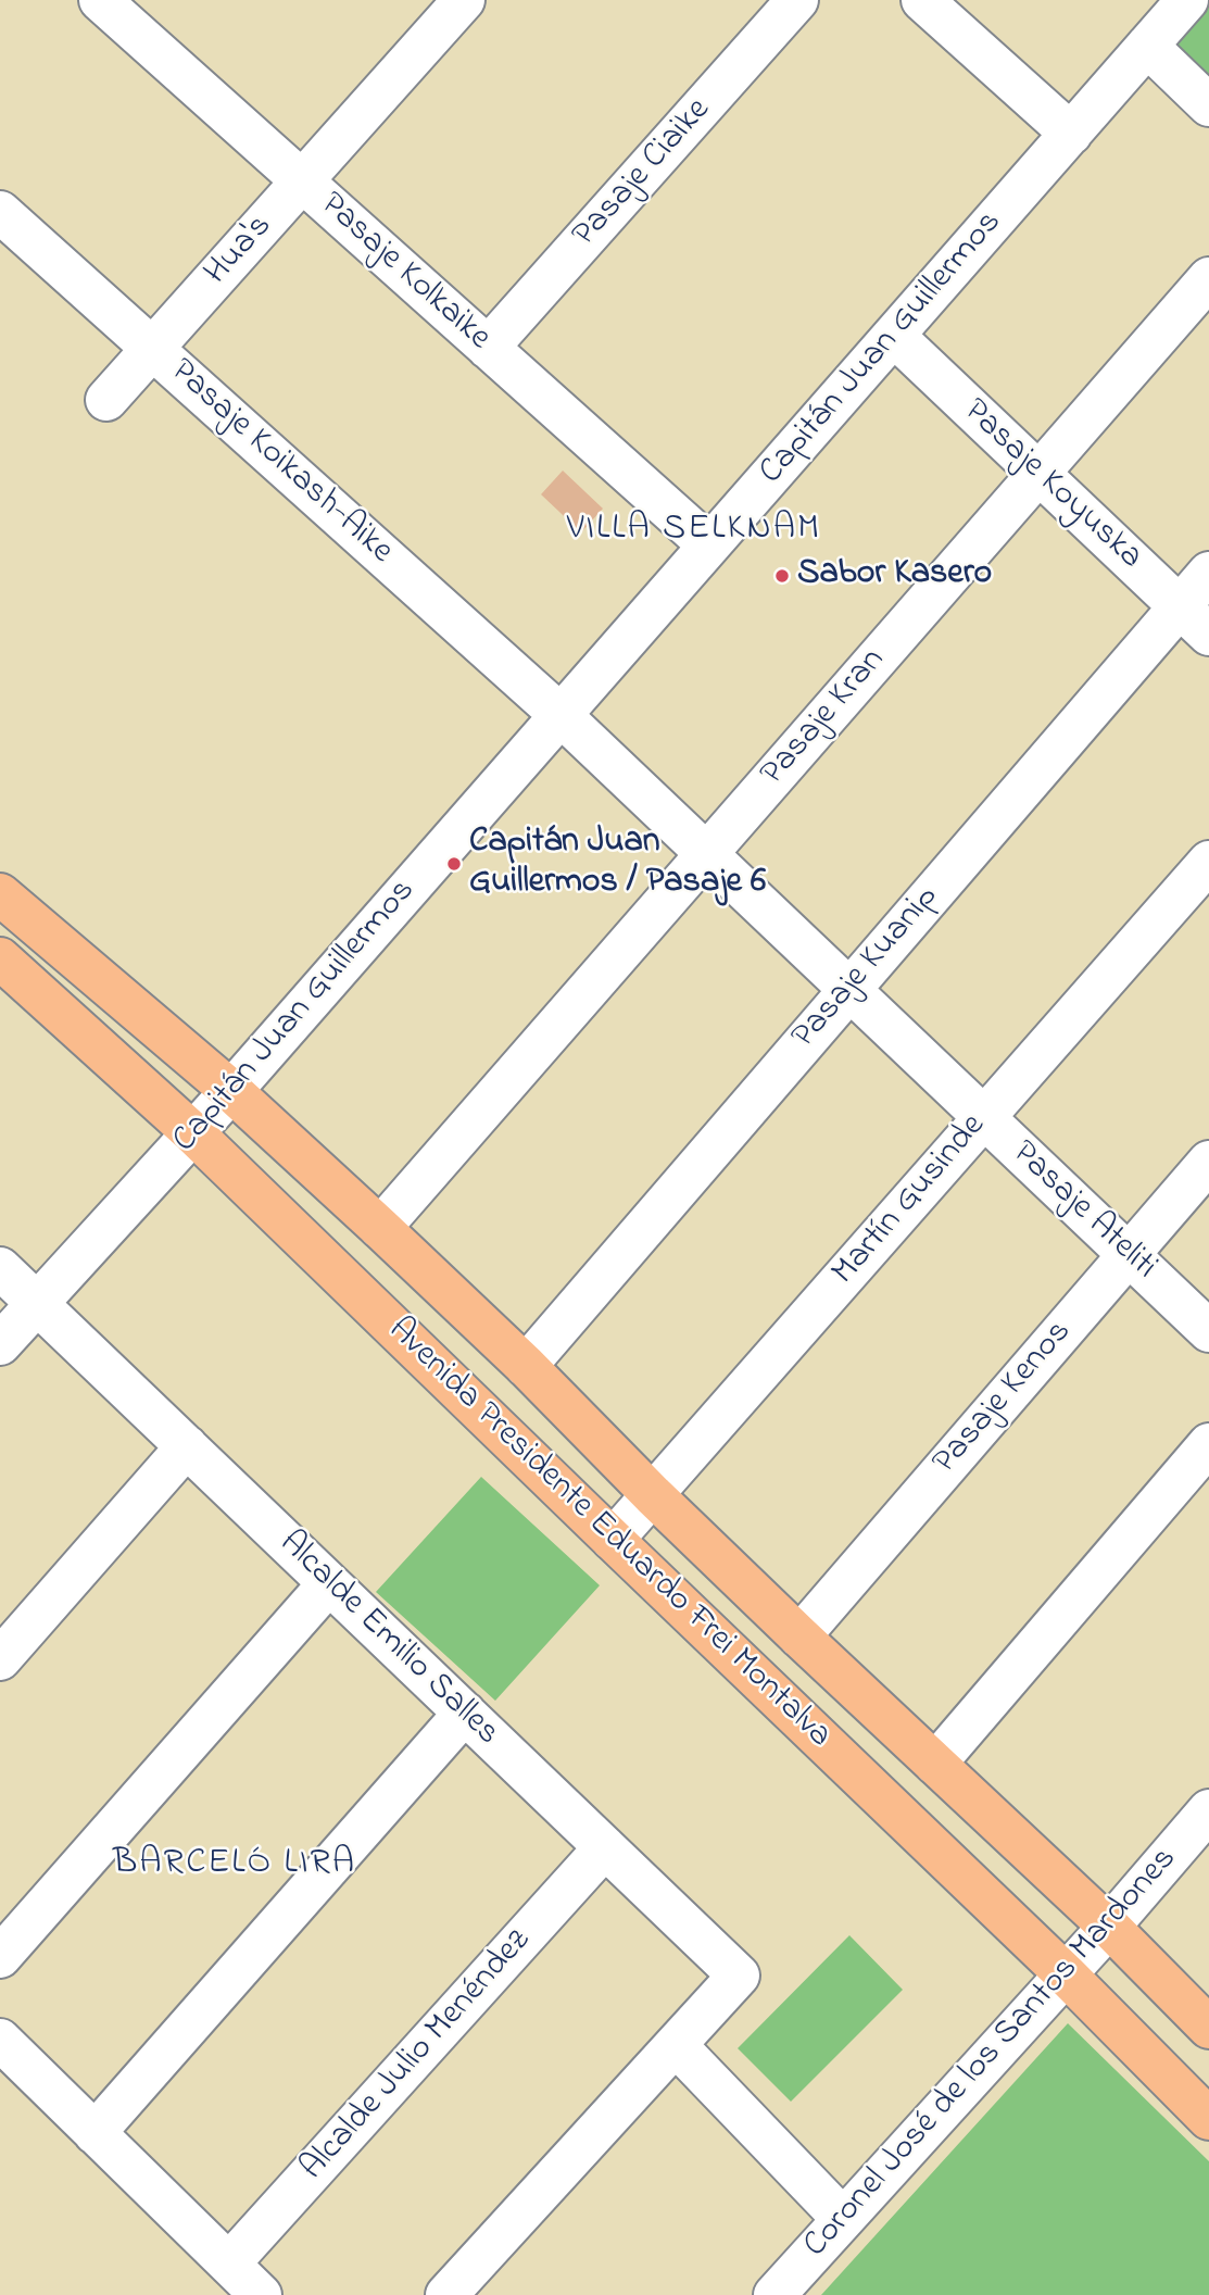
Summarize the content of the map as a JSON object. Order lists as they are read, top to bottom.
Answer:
{
  "streets": {
    "main road": ["Avenida Presidente Eduardo Frei Montalva"],
    "street": [
      "Pasaje Ciaike",
      "Hua's",
      "Pasaje Kolkaike",
      "Capitán Juan Guillermos",
      "Pasaje Koikash-Aike",
      "Pasaje Koyuska",
      "Pasaje Kran",
      "Pasaje Kuanip",
      "Martín Gusinde",
      "Pasaje Ateliti",
      "Pasaje Kenos",
      "Alcalde Emilio Salles",
      "Coronel José de los Santos Mardones",
      "Alcalde Julio Menéndez"
    ]
  },
  "crossings": [
    ["Pasaje Ciaike", "Pasaje Kolkaike"],
    ["Hua's", "Pasaje Kolkaike"],
    ["Hua's", "Pasaje Koikash-Aike"],
    ["Pasaje Kolkaike", "Capitán Juan Guillermos"],
    ["Capitán Juan Guillermos", "Pasaje Koikash-Aike"],
    ["Capitán Juan Guillermos", "Pasaje Koyuska"],
    ["Capitán Juan Guillermos", "Pasaje Ateliti"],
    ["Capitán Juan Guillermos", "Avenida Presidente Eduardo Frei Montalva"],
    ["Capitán Juan Guillermos", "Alcalde Emilio Salles"],
    ["Pasaje Koikash-Aike", "Pasaje Ateliti"],
    ["Pasaje Koyuska", "Pasaje Kran"],
    ["Pasaje Koyuska", "Pasaje Kuanip"],
    ["Pasaje Kran", "Pasaje Ateliti"],
    ["Pasaje Kran", "Avenida Presidente Eduardo Frei Montalva"],
    ["Pasaje Kuanip", "Pasaje Ateliti"],
    ["Pasaje Kuanip", "Avenida Presidente Eduardo Frei Montalva"],
    ["Martín Gusinde", "Pasaje Ateliti"],
    ["Martín Gusinde", "Avenida Presidente Eduardo Frei Montalva"],
    ["Pasaje Ateliti", "Pasaje Kenos"],
    ["Pasaje Kenos", "Avenida Presidente Eduardo Frei Montalva"],
    ["Avenida Presidente Eduardo Frei Montalva", "Coronel José de los Santos Mardones"],
    ["Alcalde Emilio Salles", "Alcalde Julio Menéndez"]
  ],
  "districts": ["VILLA SELKNAM", "BARCELÓ LIRA"],
  "places": ["Sabor Kasero", "Capitán Juan Guillermos / Pasaje 6"]
}
